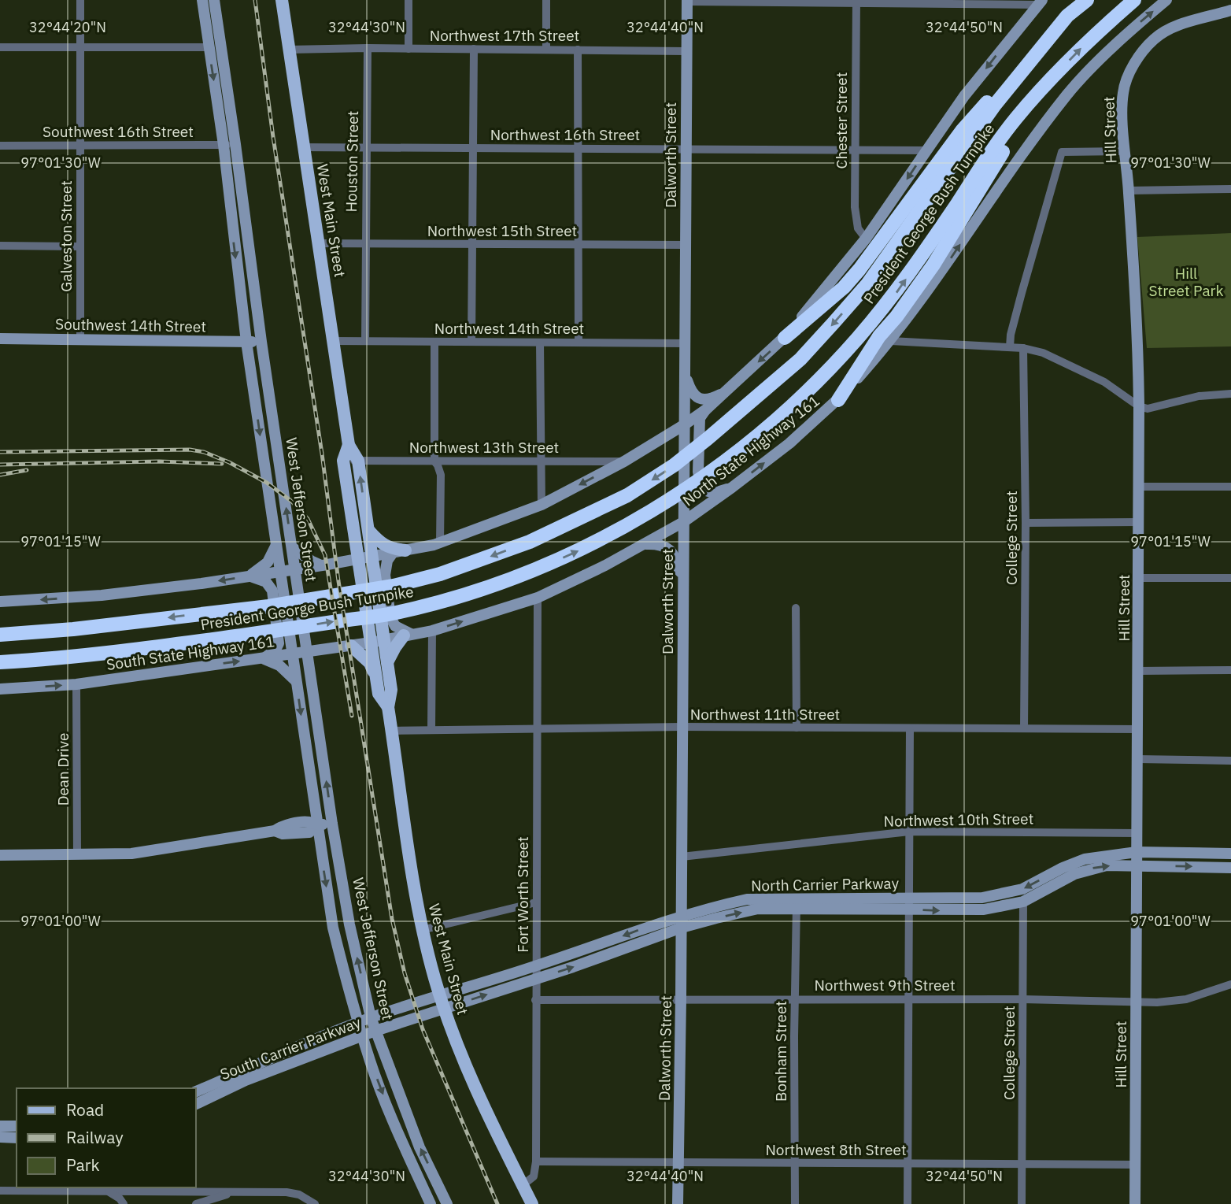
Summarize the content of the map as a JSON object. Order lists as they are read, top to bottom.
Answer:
{
  "streets": {
    "highway": ["President George Bush Turnpike"],
    "main road": [
      "Hill Street",
      "Dalworth Street",
      "West Main Street",
      "Southwest 14th Street",
      "North State Highway 161",
      "West Jefferson Street",
      "South State Highway 161",
      "North Carrier Parkway",
      "South Carrier Parkway"
    ],
    "street": [
      "Northwest 17th Street",
      "Chester Street",
      "Southwest 16th Street",
      "Northwest 16th Street",
      "Houston Street",
      "Northwest 15th Street",
      "Galveston Street",
      "Northwest 14th Street",
      "Northwest 13th Street",
      "College Street",
      "Northwest 11th Street",
      "Dean Drive",
      "Northwest 10th Street",
      "Fort Worth Street",
      "Northwest 9th Street",
      "Bonham Street",
      "Northwest 8th Street"
    ]
  },
  "crossings": [
    ["Northwest 17th Street", "Dalworth Street"],
    ["Northwest 17th Street", "Houston Street"],
    ["Northwest 17th Street", "West Main Street"],
    ["Chester Street", "Northwest 16th Street"],
    ["Hill Street", "Northwest 11th Street"],
    ["Hill Street", "Northwest 10th Street"],
    ["Hill Street", "North Carrier Parkway"],
    ["Hill Street", "Northwest 9th Street"],
    ["Hill Street", "Northwest 8th Street"],
    ["Southwest 16th Street", "Galveston Street"],
    ["Southwest 16th Street", "West Jefferson Street"],
    ["Northwest 16th Street", "Dalworth Street"],
    ["Northwest 16th Street", "Houston Street"],
    ["Northwest 16th Street", "West Main Street"],
    ["Dalworth Street", "Northwest 15th Street"],
    ["Dalworth Street", "Northwest 14th Street"],
    ["Dalworth Street", "North State Highway 161"],
    ["Dalworth Street", "Northwest 11th Street"],
    ["Dalworth Street", "Northwest 10th Street"],
    ["Dalworth Street", "North Carrier Parkway"],
    ["Dalworth Street", "Northwest 9th Street"],
    ["Dalworth Street", "Northwest 8th Street"],
    ["Houston Street", "Northwest 15th Street"],
    ["Houston Street", "Northwest 14th Street"],
    ["West Main Street", "Northwest 15th Street"],
    ["West Main Street", "Northwest 14th Street"],
    ["West Main Street", "Northwest 13th Street"],
    ["West Main Street", "North State Highway 161"],
    ["West Main Street", "South State Highway 161"],
    ["West Main Street", "Northwest 11th Street"],
    ["West Main Street", "Fort Worth Street"],
    ["Galveston Street", "Southwest 14th Street"],
    ["Southwest 14th Street", "West Jefferson Street"],
    ["North State Highway 161", "South State Highway 161"],
    ["North State Highway 161", "Fort Worth Street"],
    ["West Jefferson Street", "South State Highway 161"],
    ["West Jefferson Street", "South Carrier Parkway"],
    ["College Street", "Northwest 11th Street"],
    ["College Street", "North Carrier Parkway"],
    ["College Street", "Northwest 9th Street"],
    ["College Street", "Northwest 8th Street"],
    ["South State Highway 161", "Dean Drive"],
    ["Northwest 11th Street", "Fort Worth Street"],
    ["North Carrier Parkway", "Fort Worth Street"],
    ["North Carrier Parkway", "South Carrier Parkway"],
    ["North Carrier Parkway", "Bonham Street"],
    ["Fort Worth Street", "Northwest 9th Street"],
    ["Fort Worth Street", "Northwest 8th Street"],
    ["Northwest 9th Street", "Bonham Street"],
    ["Bonham Street", "Northwest 8th Street"]
  ],
  "parks": ["Hill Street Park"],
  "legend": ["Road", "Railway", "Park"],
  "coordinates": [
    "32°44'20\"N",
    "32°44'30\"N",
    "32°44'40\"N",
    "32°44'50\"N",
    "97°01'30\"W",
    "97°01'15\"W",
    "97°01'00\"W"
  ]
}
